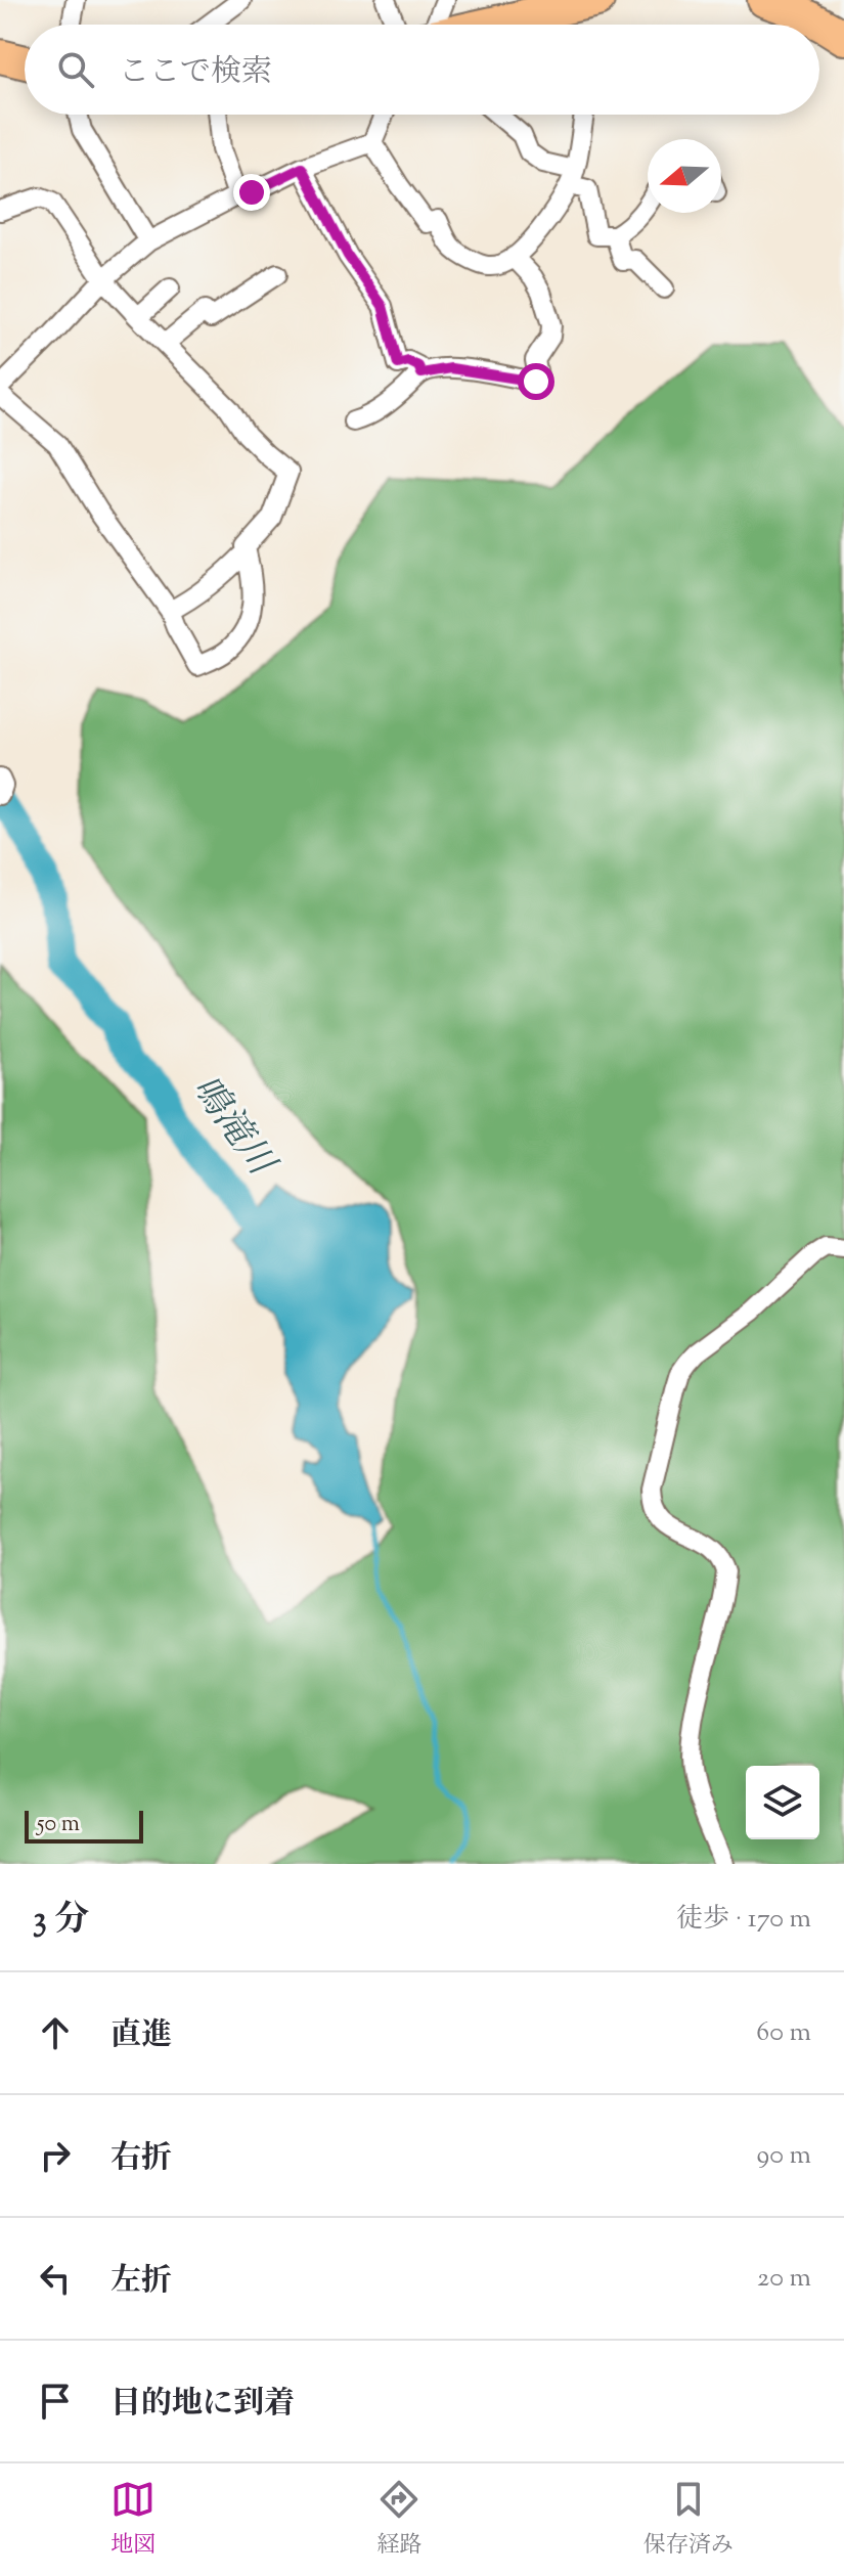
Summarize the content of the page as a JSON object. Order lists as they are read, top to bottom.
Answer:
{
  "water": ["鳴滝川"],
  "scale_bar": "50 m",
  "north": "left",
  "page": {
    "search": "ここで検索",
    "scale": "50 m",
    "heading": ["3 分", "徒歩 · 170 m"],
    "list": [
      ["直進", "60 m"],
      ["右折", "90 m"],
      ["左折", "20 m"],
      "目的地に到着"
    ],
    "nav": ["地図", "経路", "保存済み"]
  }
}
